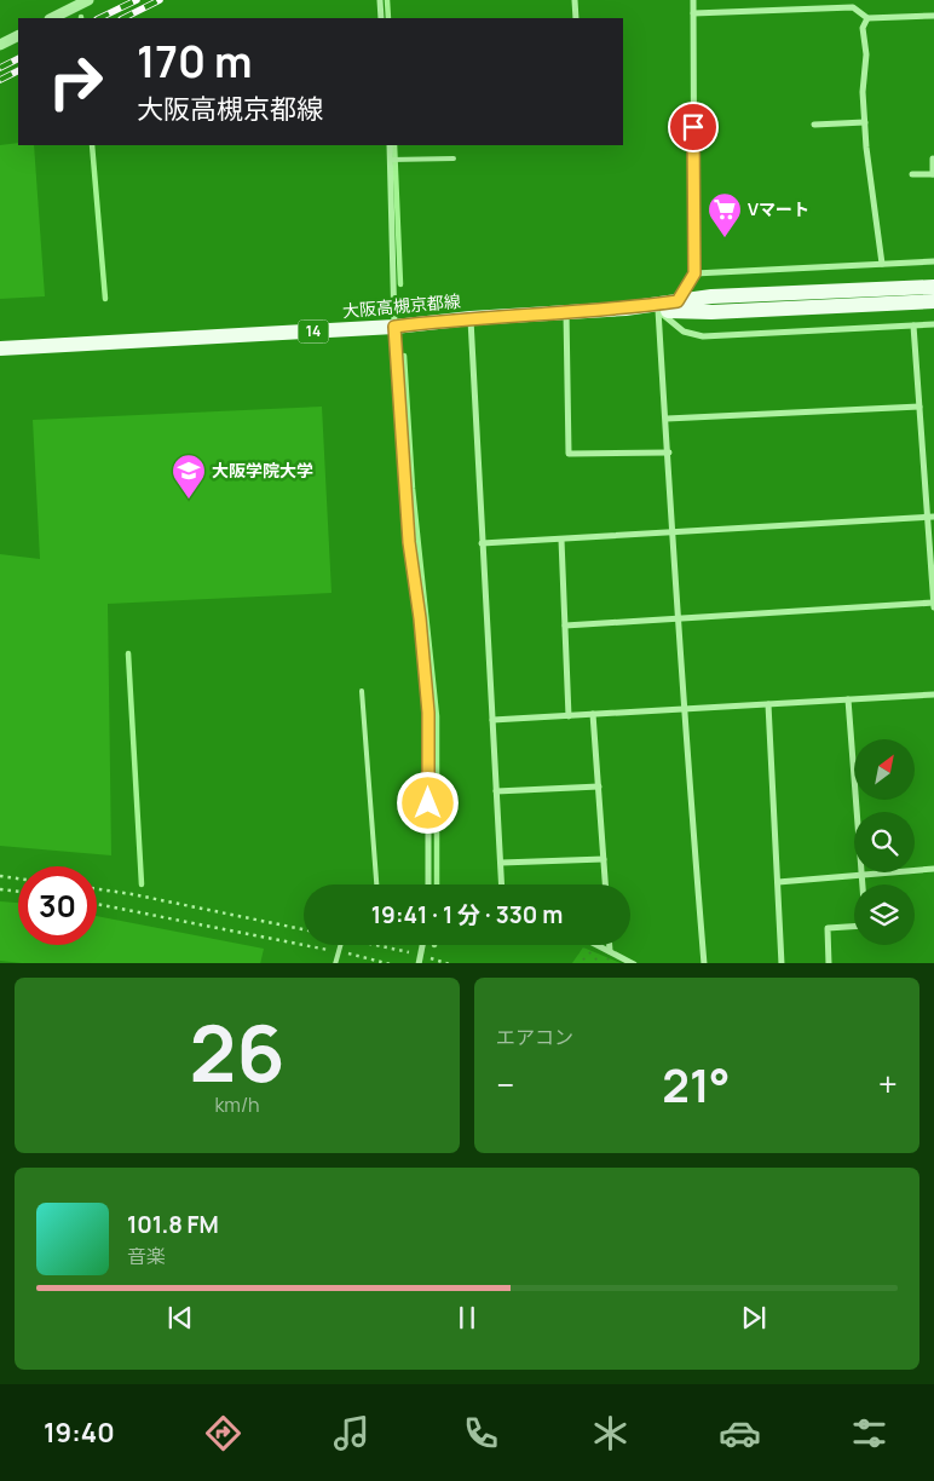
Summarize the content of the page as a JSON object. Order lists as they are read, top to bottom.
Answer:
{
  "streets": {
    "main road": ["大阪高槻京都線", "14"]
  },
  "places": {
    "supermarket": ["Vマート"],
    "school or university": ["大阪学院大学"]
  },
  "north": "top right",
  "page": {
    "turn": ["170 m", "大阪高槻京都線"],
    "limit": "30",
    "trip": "19:41 · 1 分 · 330 m",
    "tile": [
      ["26", "km/h"],
      "エアコン"
    ],
    "heat": ["−", "21°", "+"],
    "song": ["101.8 FM", "音楽"],
    "tabs": "19:40"
  }
}
